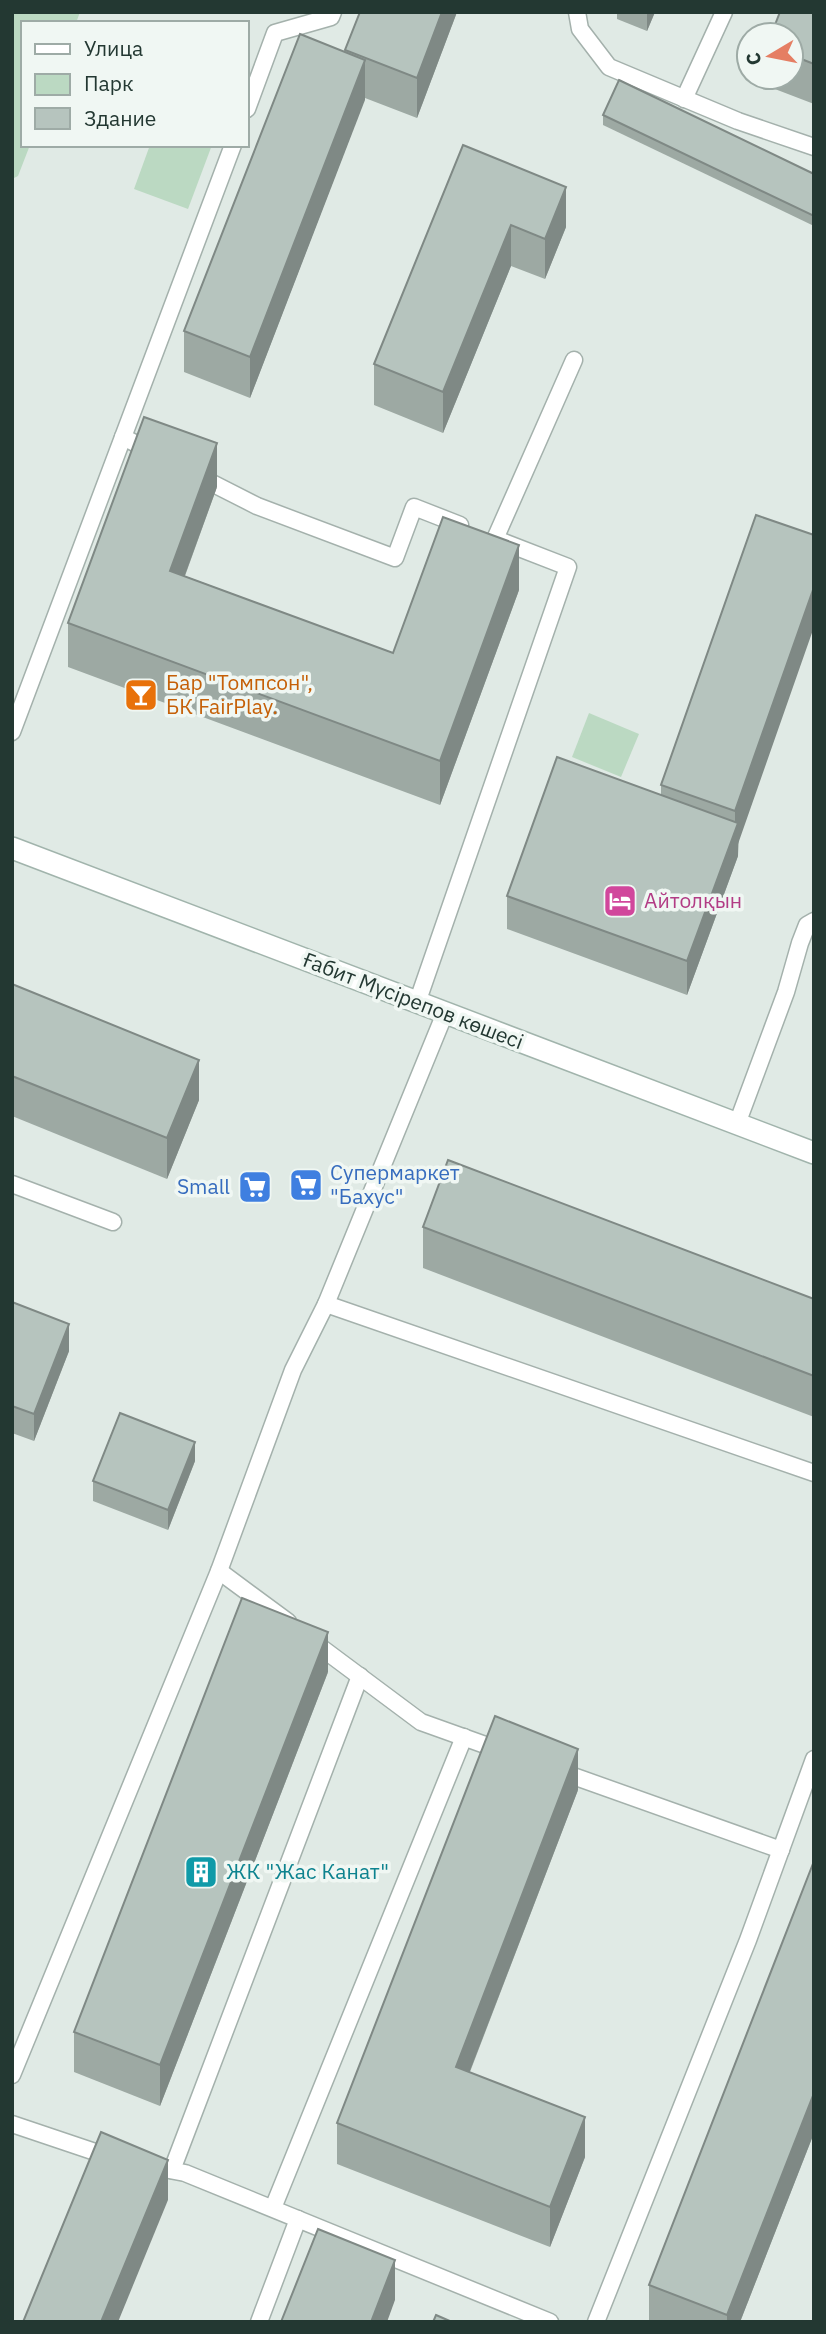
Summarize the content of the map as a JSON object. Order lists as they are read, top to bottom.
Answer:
{
  "streets": {
    "street": ["Ғабит Мүсірепов көшесі"]
  },
  "places": {
    "bar": ["Бар \"Томпсон\", БК FairPlay."],
    "hotel": ["Айтолқын"],
    "supermarket": ["Супермаркет \"Бахус\"", "Small"],
    "building": ["ЖК \"Жас Канат\""]
  },
  "legend": ["Улица", "Парк", "Здание"],
  "north": "left"
}
